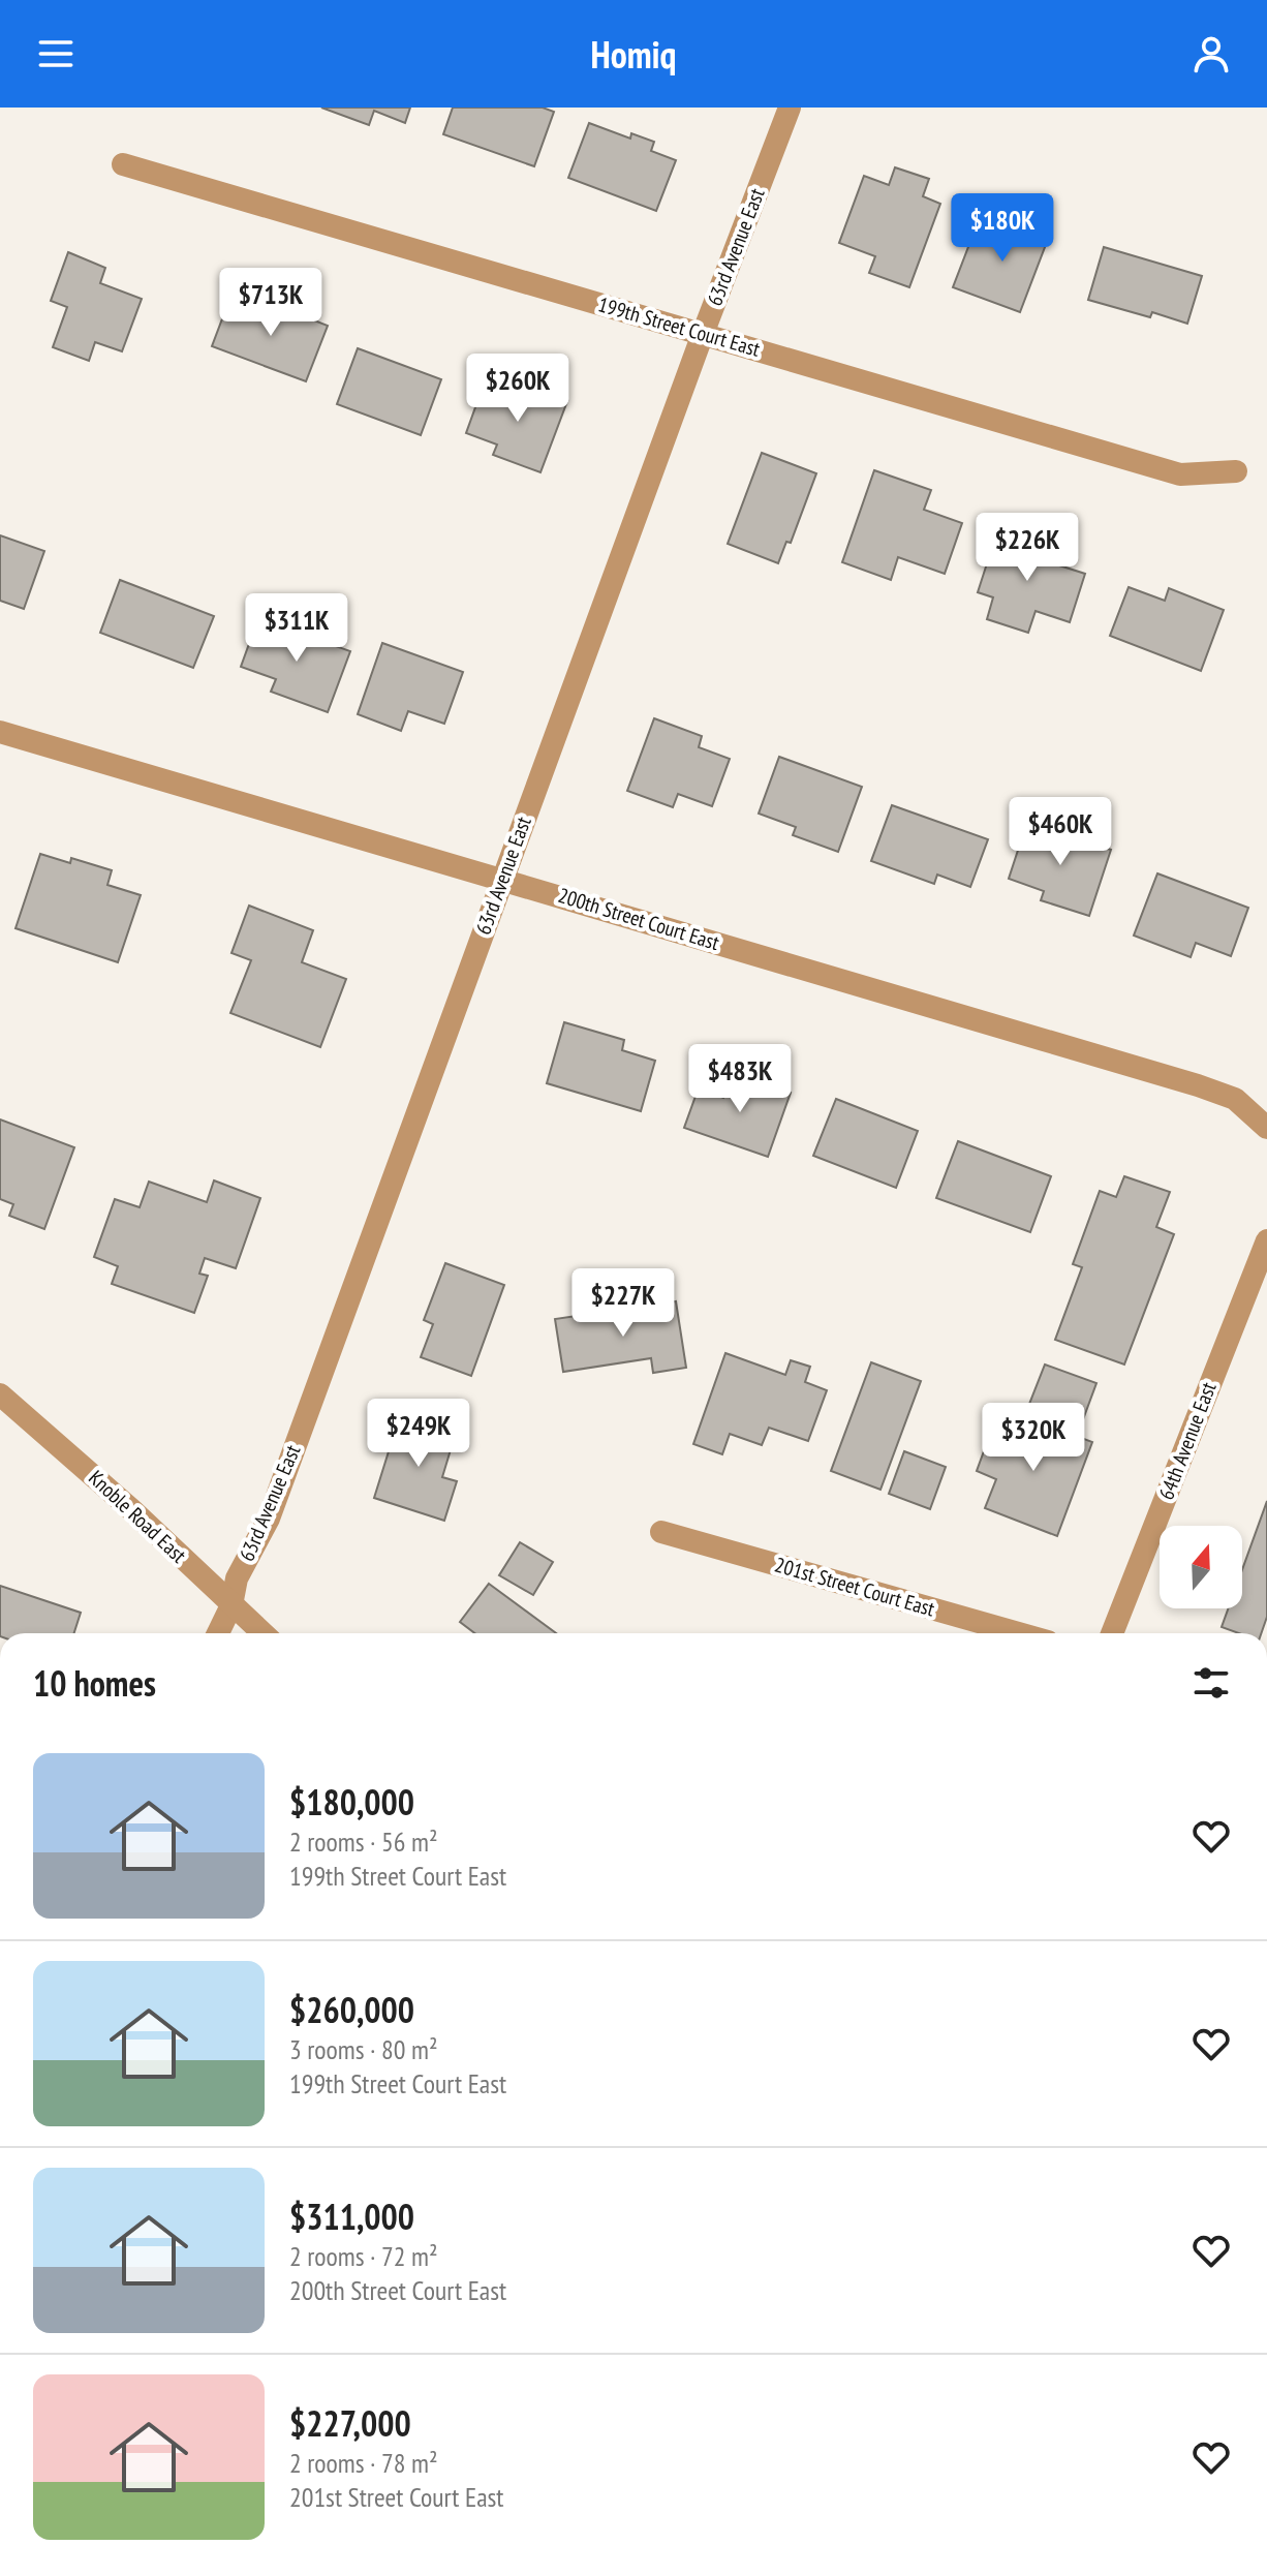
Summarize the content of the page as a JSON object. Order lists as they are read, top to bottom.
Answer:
{
  "streets": {
    "street": [
      "63rd Avenue East",
      "199th Street Court East",
      "200th Street Court East",
      "64th Avenue East",
      "Knoble Road East",
      "201st Street Court East"
    ]
  },
  "crossings": [
    ["63rd Avenue East", "199th Street Court East"],
    ["63rd Avenue East", "200th Street Court East"],
    ["63rd Avenue East", "Knoble Road East"]
  ],
  "north": "top",
  "page": {
    "header": "Homiq",
    "price": [
      "$180K",
      "$713K",
      "$260K",
      "$226K",
      "$311K",
      "$460K",
      "$483K",
      "$227K",
      "$249K",
      "$320K"
    ],
    "heading": "10 homes",
    "list": [
      {
        "name": "$180,000",
        "note": "2 rooms · 56 m² · 199th Street Court East"
      },
      {
        "name": "$260,000",
        "note": "3 rooms · 80 m² · 199th Street Court East"
      },
      {
        "name": "$311,000",
        "note": "2 rooms · 72 m² · 200th Street Court East"
      },
      {
        "name": "$227,000",
        "note": "2 rooms · 78 m² · 201st Street Court East"
      }
    ]
  }
}
